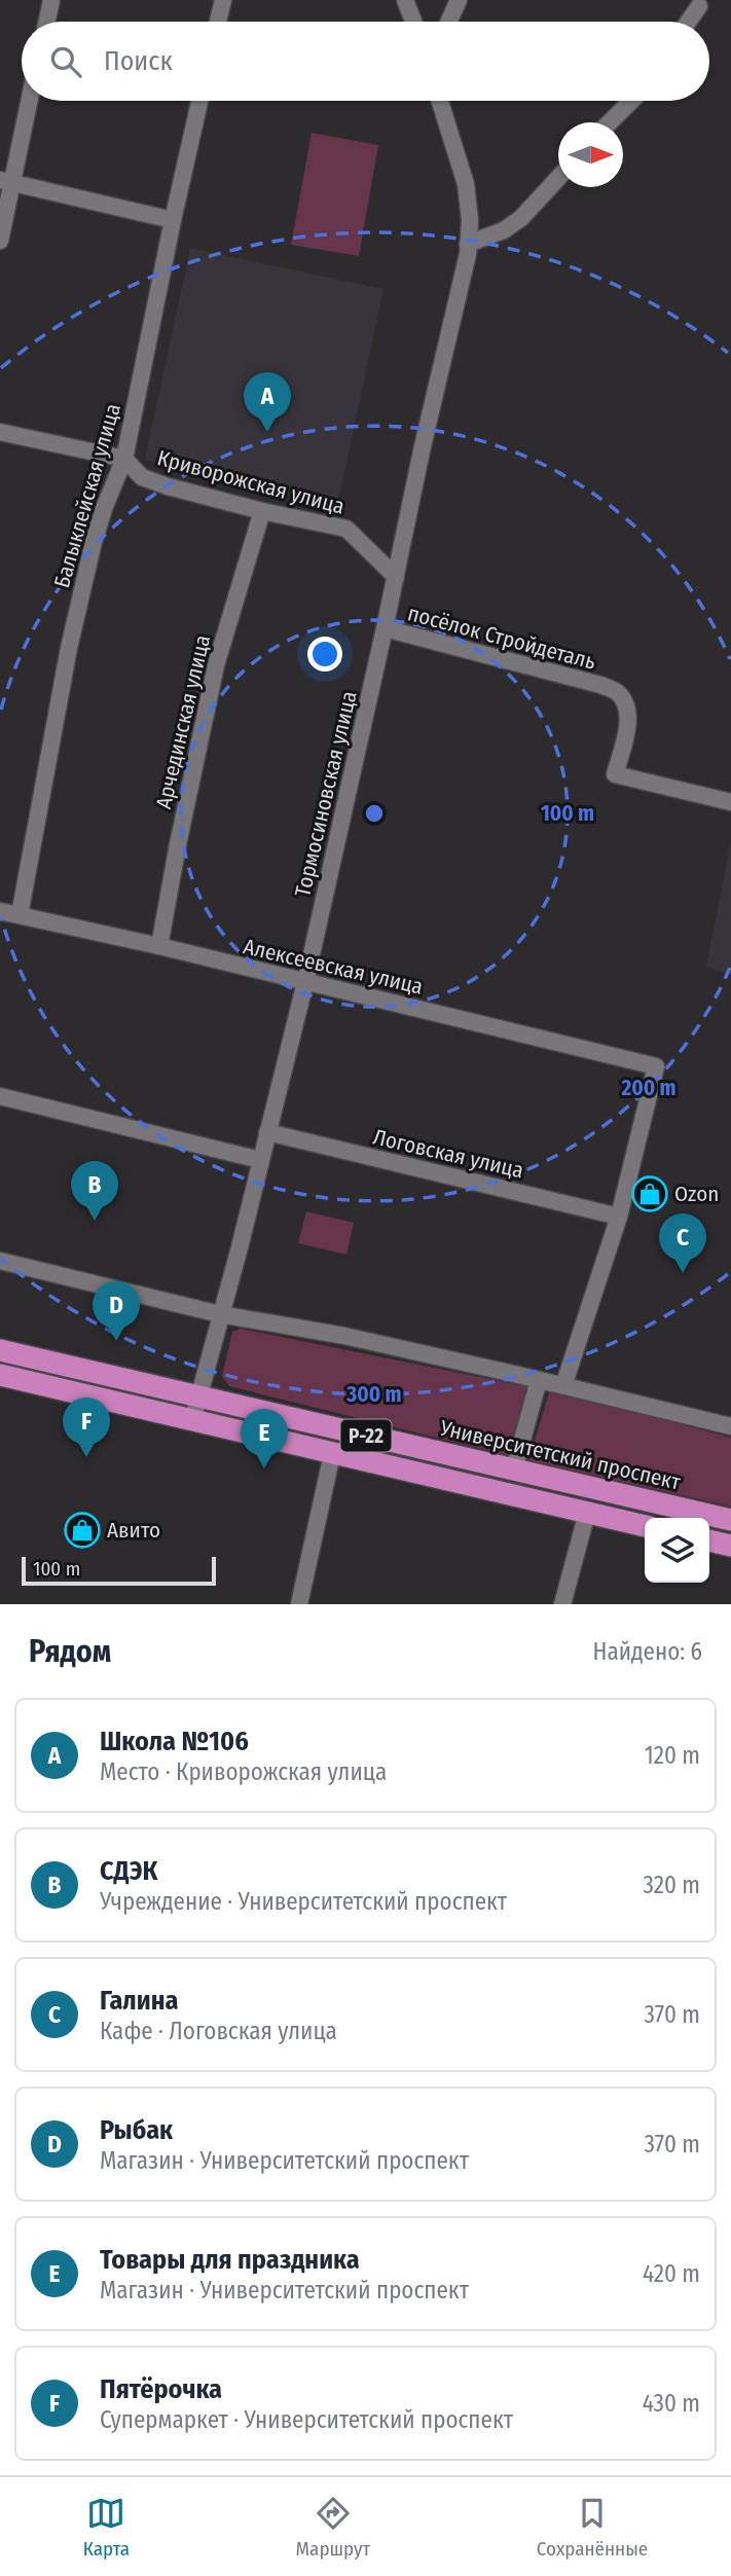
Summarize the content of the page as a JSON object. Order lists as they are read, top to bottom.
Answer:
{
  "streets": {
    "highway": ["Р-22", "Университетский проспект"],
    "street": [
      "Криворожская улица",
      "Балыклейская улица",
      "посёлок Стройдеталь",
      "Арчединская улица",
      "Тормосиновская улица",
      "Алексеевская улица",
      "Логовская улица"
    ]
  },
  "crossings": [
    ["Криворожская улица", "Балыклейская улица"],
    ["Криворожская улица", "Арчединская улица"],
    ["Криворожская улица", "Тормосиновская улица"],
    ["Балыклейская улица", "Алексеевская улица"],
    ["посёлок Стройдеталь", "Тормосиновская улица"],
    ["Арчединская улица", "Алексеевская улица"],
    ["Тормосиновская улица", "Алексеевская улица"],
    ["Тормосиновская улица", "Логовская улица"],
    ["Тормосиновская улица", "Р-22"],
    ["Тормосиновская улица", "Университетский проспект"],
    ["Алексеевская улица", "Логовская улица"]
  ],
  "places": {
    "shop": ["Ozon", "Авито"]
  },
  "scale_bar": "100 m",
  "north": "right",
  "page": {
    "search": "Поиск",
    "pins": [
      "A",
      "B",
      "C",
      "D",
      "F",
      "E"
    ],
    "scale": "100 m",
    "heading": ["Рядом", "Найдено: 6"],
    "list": [
      {
        "mark": "A",
        "name": "Школа №106",
        "note": "Место · Криворожская улица",
        "value": "120 m"
      },
      {
        "mark": "B",
        "name": "СДЭК",
        "note": "Учреждение · Университетский проспект",
        "value": "320 m"
      },
      {
        "mark": "C",
        "name": "Галина",
        "note": "Кафе · Логовская улица",
        "value": "370 m"
      },
      {
        "mark": "D",
        "name": "Рыбак",
        "note": "Магазин · Университетский проспект",
        "value": "370 m"
      },
      {
        "mark": "E",
        "name": "Товары для праздника",
        "note": "Магазин · Университетский проспект",
        "value": "420 m"
      },
      {
        "mark": "F",
        "name": "Пятёрочка",
        "note": "Супермаркет · Университетский проспект",
        "value": "430 m"
      }
    ],
    "nav": ["Карта", "Маршрут", "Сохранённые"]
  },
  "rings": ["100 m", "200 m", "300 m"]
}
